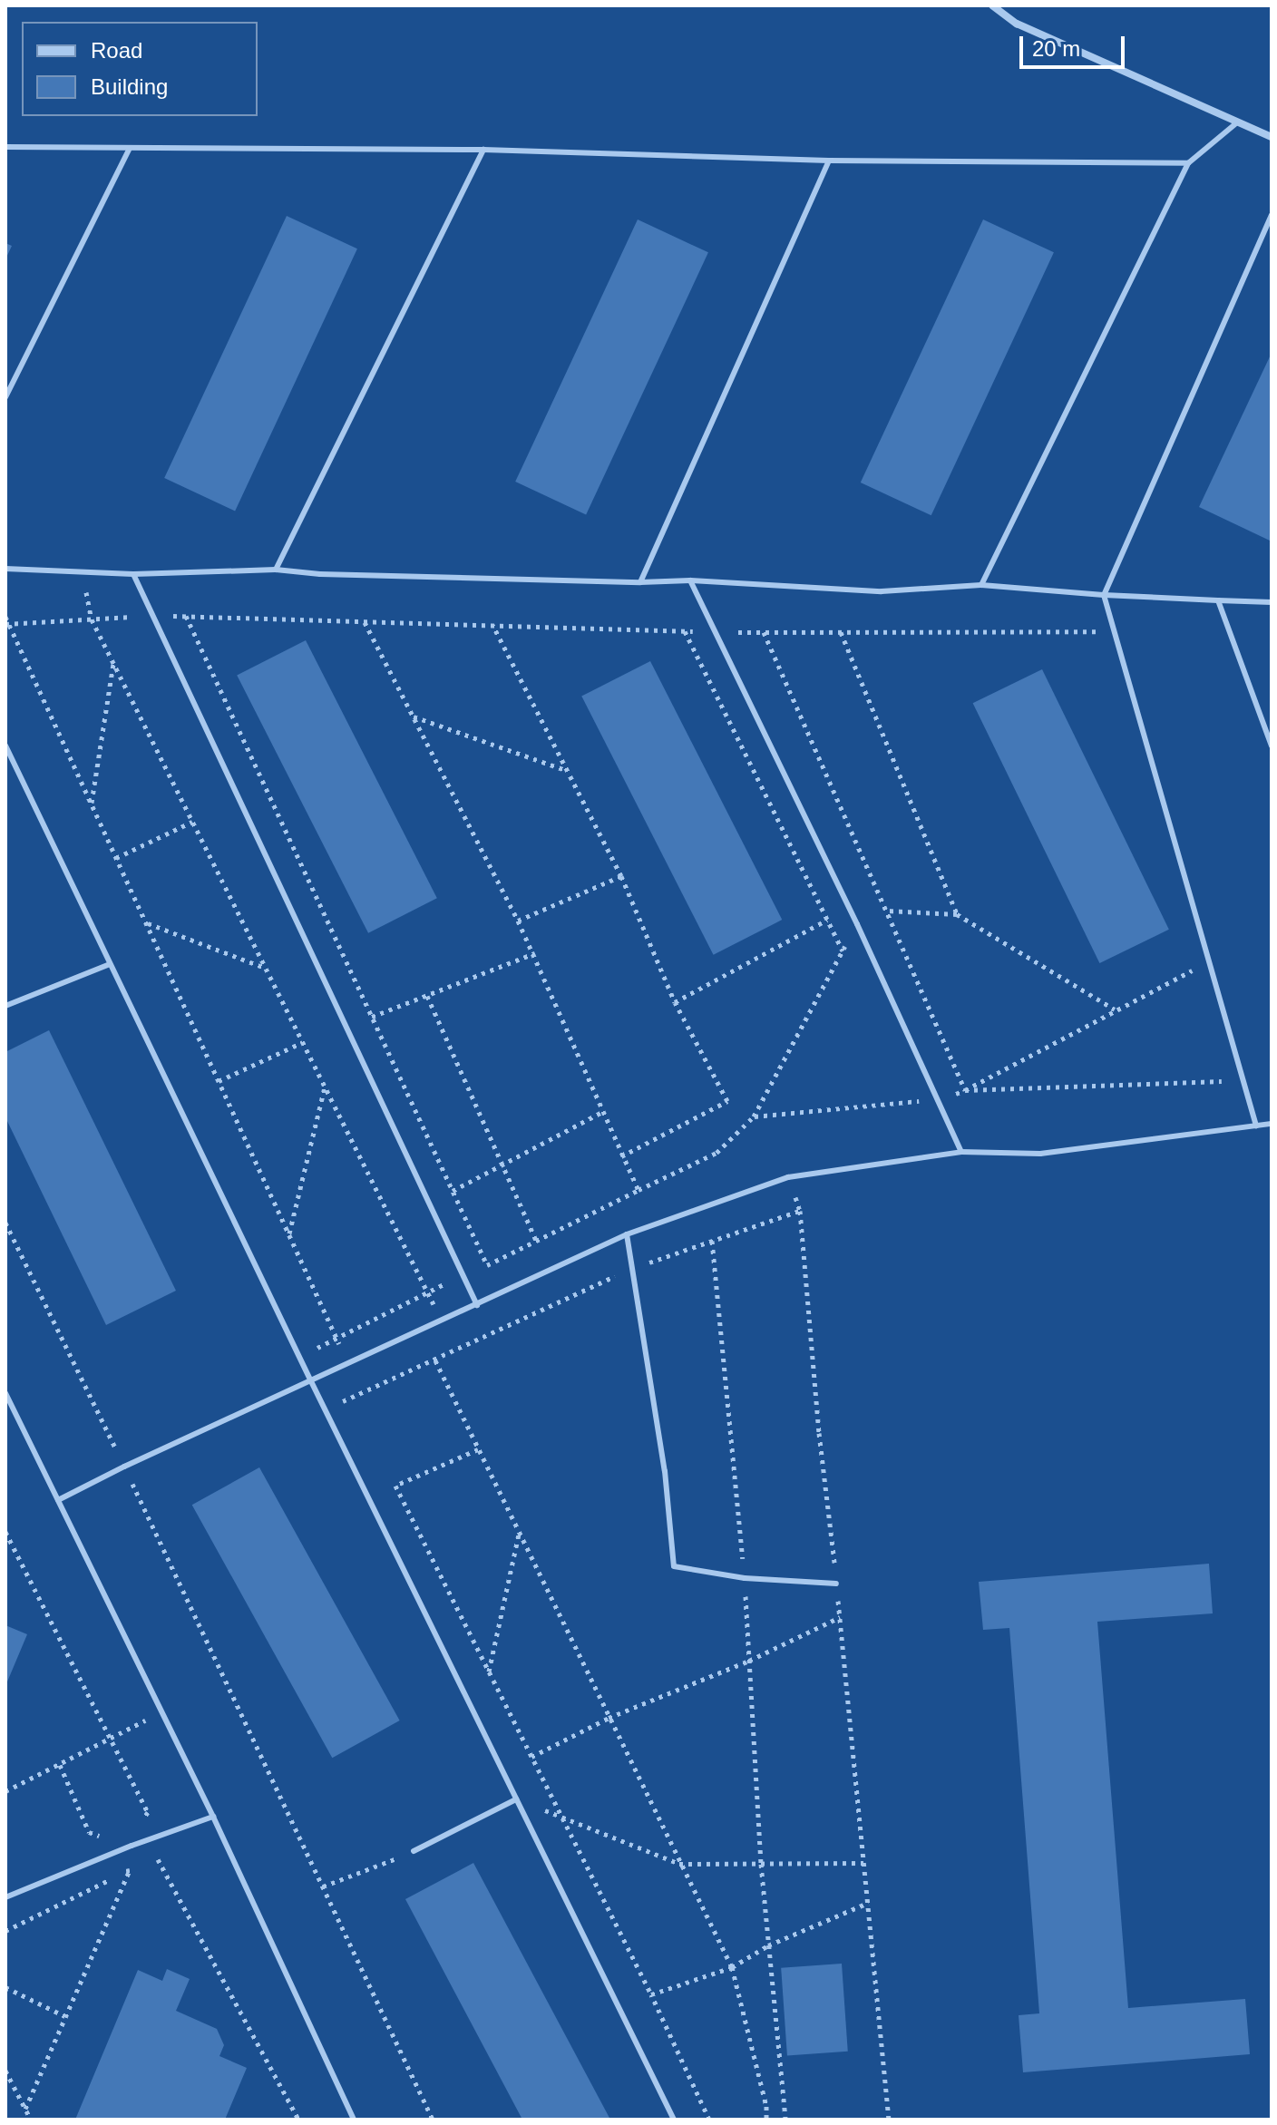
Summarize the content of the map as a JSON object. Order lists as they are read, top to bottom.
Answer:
{
  "legend": ["Road", "Building"],
  "scale_bar": "20 m"
}
